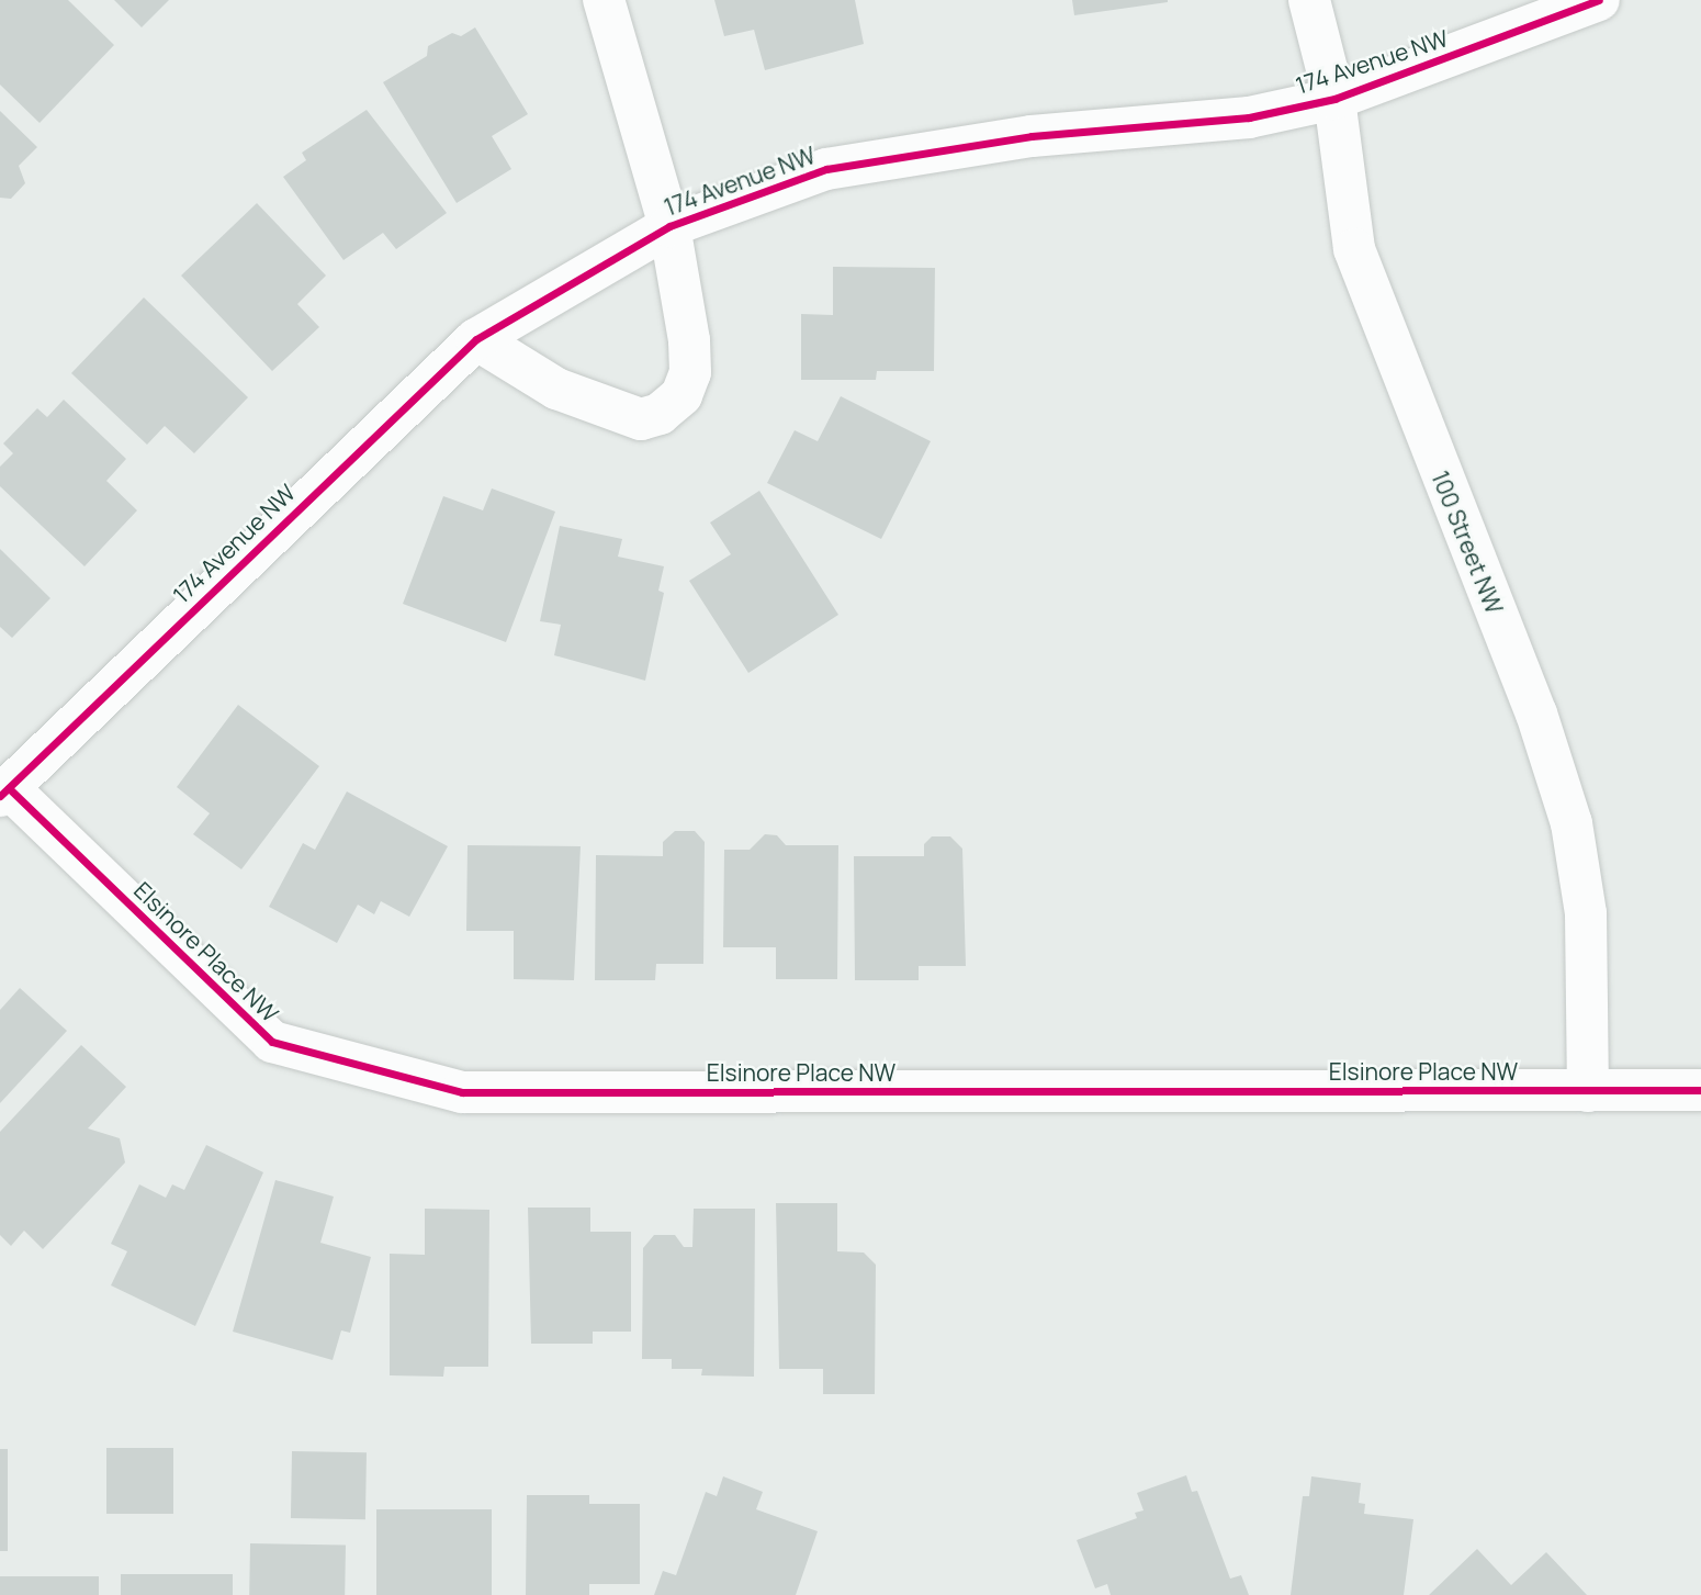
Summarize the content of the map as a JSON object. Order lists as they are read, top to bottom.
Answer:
{
  "streets": {
    "street": ["174 Avenue NW", "100 Street NW", "Elsinore Place NW"]
  },
  "crossings": [
    ["174 Avenue NW", "100 Street NW"],
    ["174 Avenue NW", "Elsinore Place NW"],
    ["100 Street NW", "Elsinore Place NW"]
  ]
}
